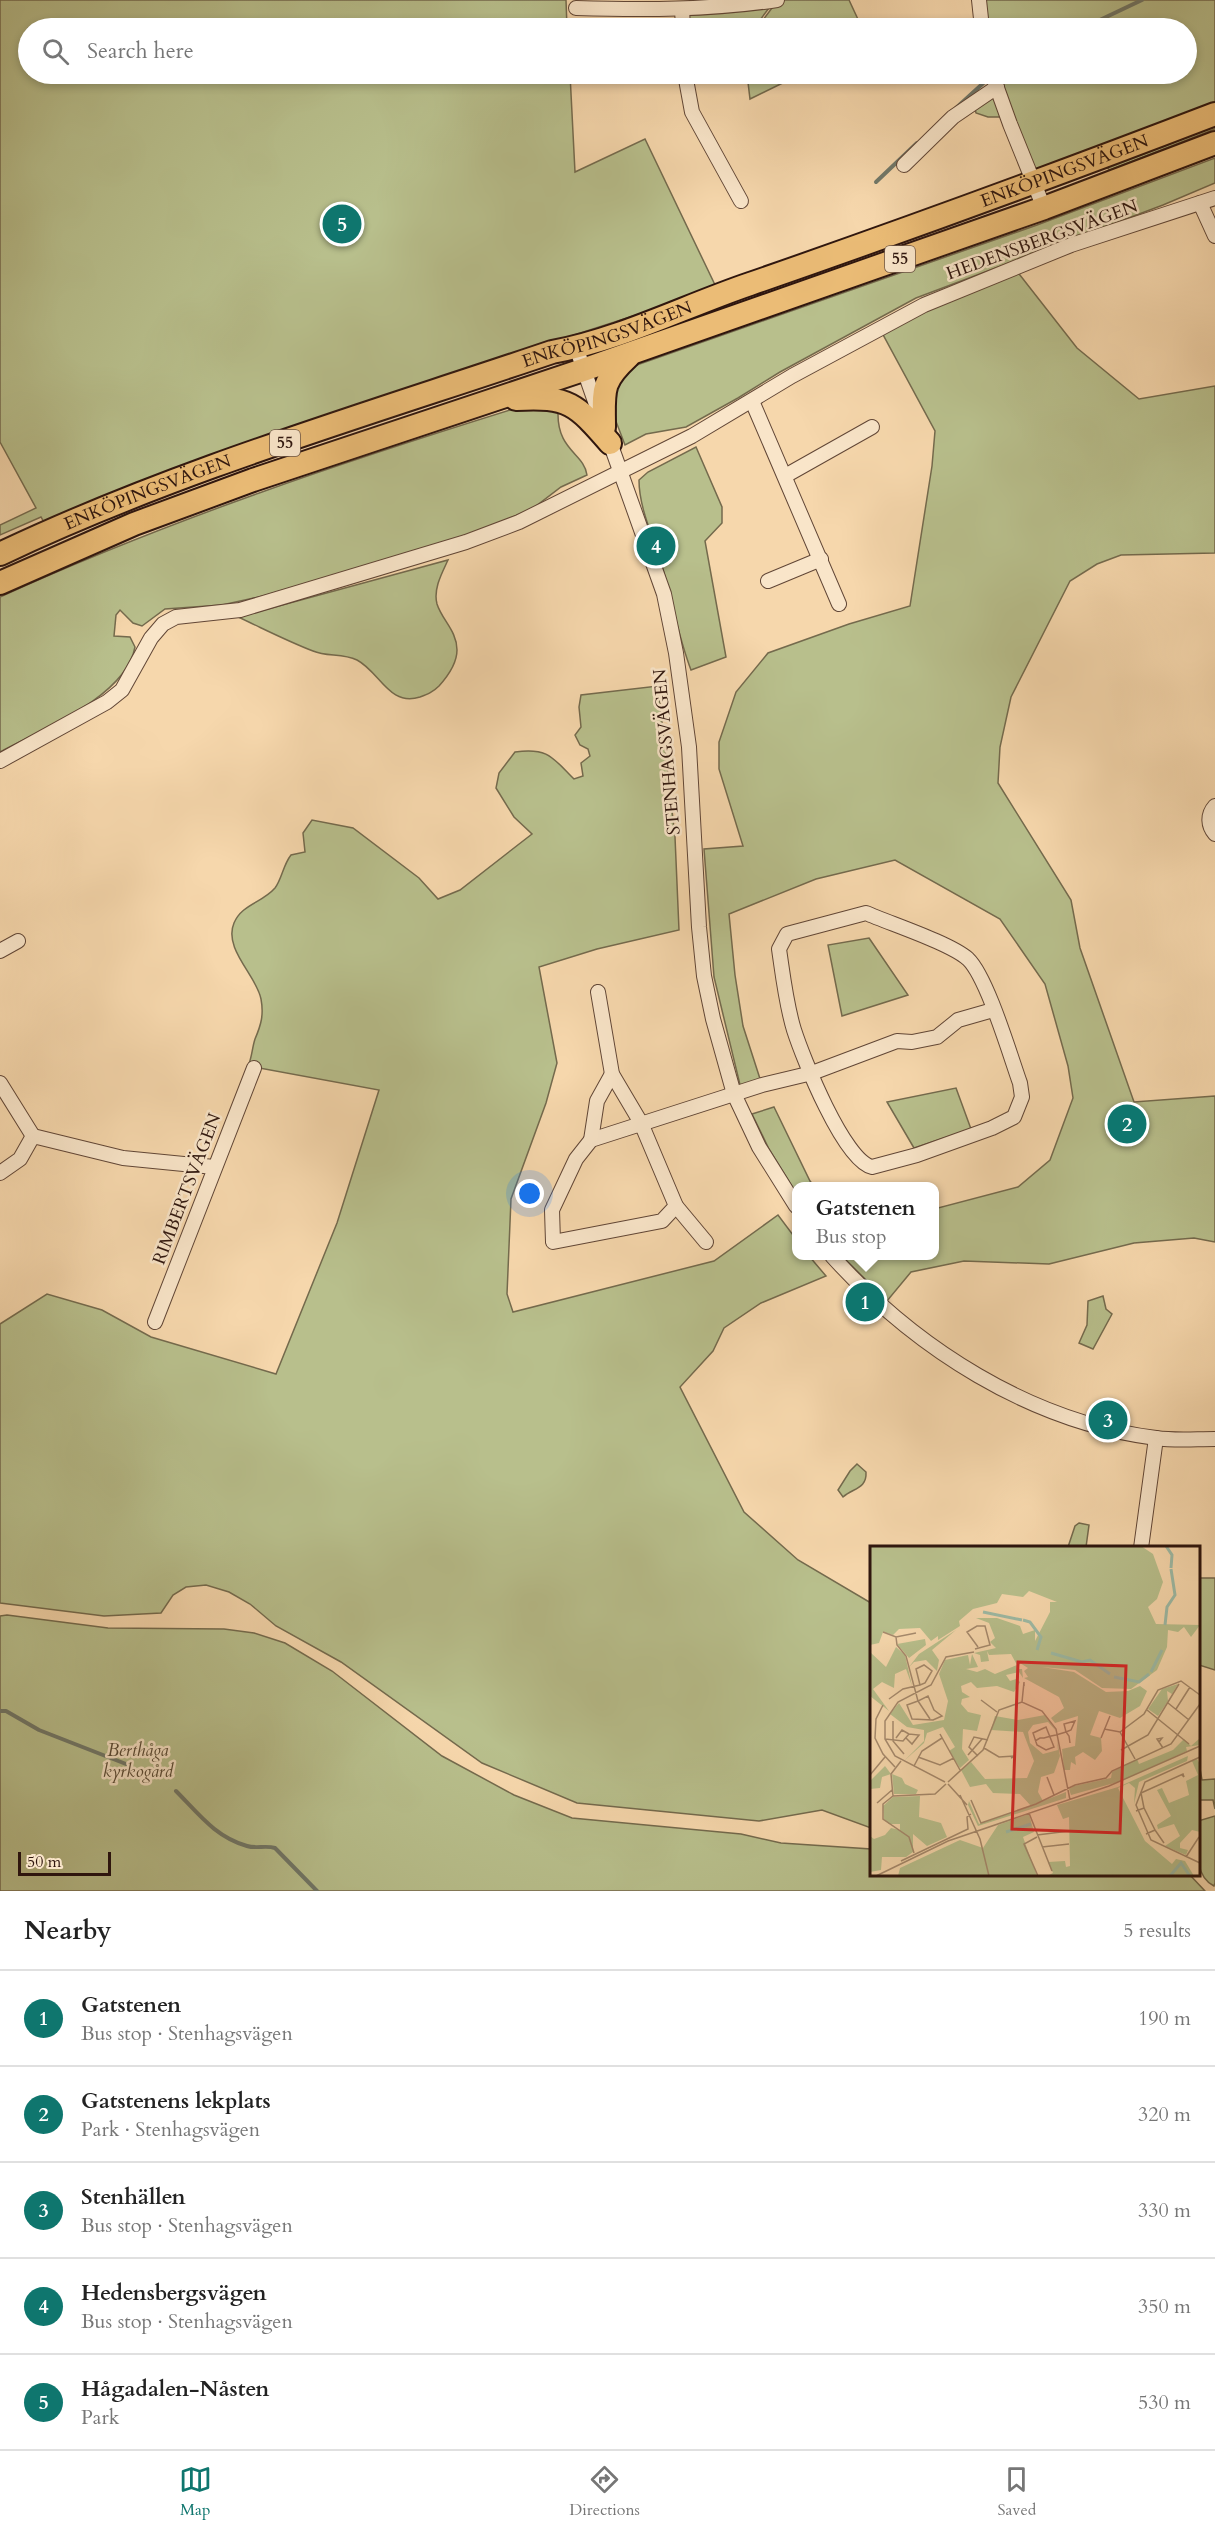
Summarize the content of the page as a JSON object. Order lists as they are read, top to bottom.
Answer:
{
  "streets": {
    "main road": ["ENKÖPINGSVÄGEN", "55"],
    "street": ["HEDENSBERGSVÄGEN", "STENHAGSVÄGEN", "RIMBERTSVÄGEN"]
  },
  "crossings": [
    ["ENKÖPINGSVÄGEN", "STENHAGSVÄGEN"],
    ["HEDENSBERGSVÄGEN", "STENHAGSVÄGEN"]
  ],
  "parks": ["Berthåga kyrkogård"],
  "scale_bar": "50 m",
  "page": {
    "search": "Search here",
    "pins": [
      "5",
      "4",
      "2",
      "1",
      "3"
    ],
    "popup": ["Gatstenen", "Bus stop"],
    "scale": "50 m",
    "heading": ["Nearby", "5 results"],
    "list": [
      {
        "mark": "1",
        "name": "Gatstenen",
        "note": "Bus stop · Stenhagsvägen",
        "value": "190 m"
      },
      {
        "mark": "2",
        "name": "Gatstenens lekplats",
        "note": "Park · Stenhagsvägen",
        "value": "320 m"
      },
      {
        "mark": "3",
        "name": "Stenhällen",
        "note": "Bus stop · Stenhagsvägen",
        "value": "330 m"
      },
      {
        "mark": "4",
        "name": "Hedensbergsvägen",
        "note": "Bus stop · Stenhagsvägen",
        "value": "350 m"
      },
      {
        "mark": "5",
        "name": "Hågadalen-Nåsten",
        "note": "Park",
        "value": "530 m"
      }
    ],
    "nav": ["Map", "Directions", "Saved"]
  }
}
